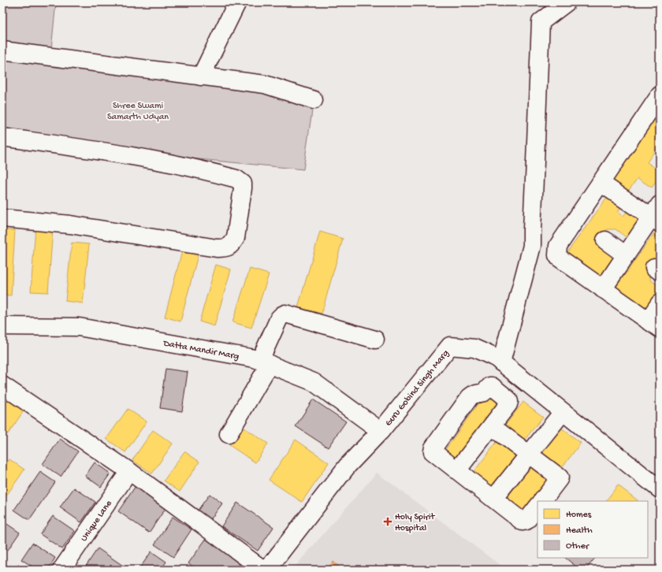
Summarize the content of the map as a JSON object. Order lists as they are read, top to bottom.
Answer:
{
  "streets": {
    "street": ["Datta Mandir Marg", "Guru Gobind Singh Marg", "Unique Lane"]
  },
  "crossings": [
    ["Datta Mandir Marg", "Guru Gobind Singh Marg"]
  ],
  "parks": ["Shree Swami Samarth Udyan"],
  "places": {
    "health": ["Holy Spirit Hospital"]
  },
  "legend": ["Homes", "Health", "Other"]
}
